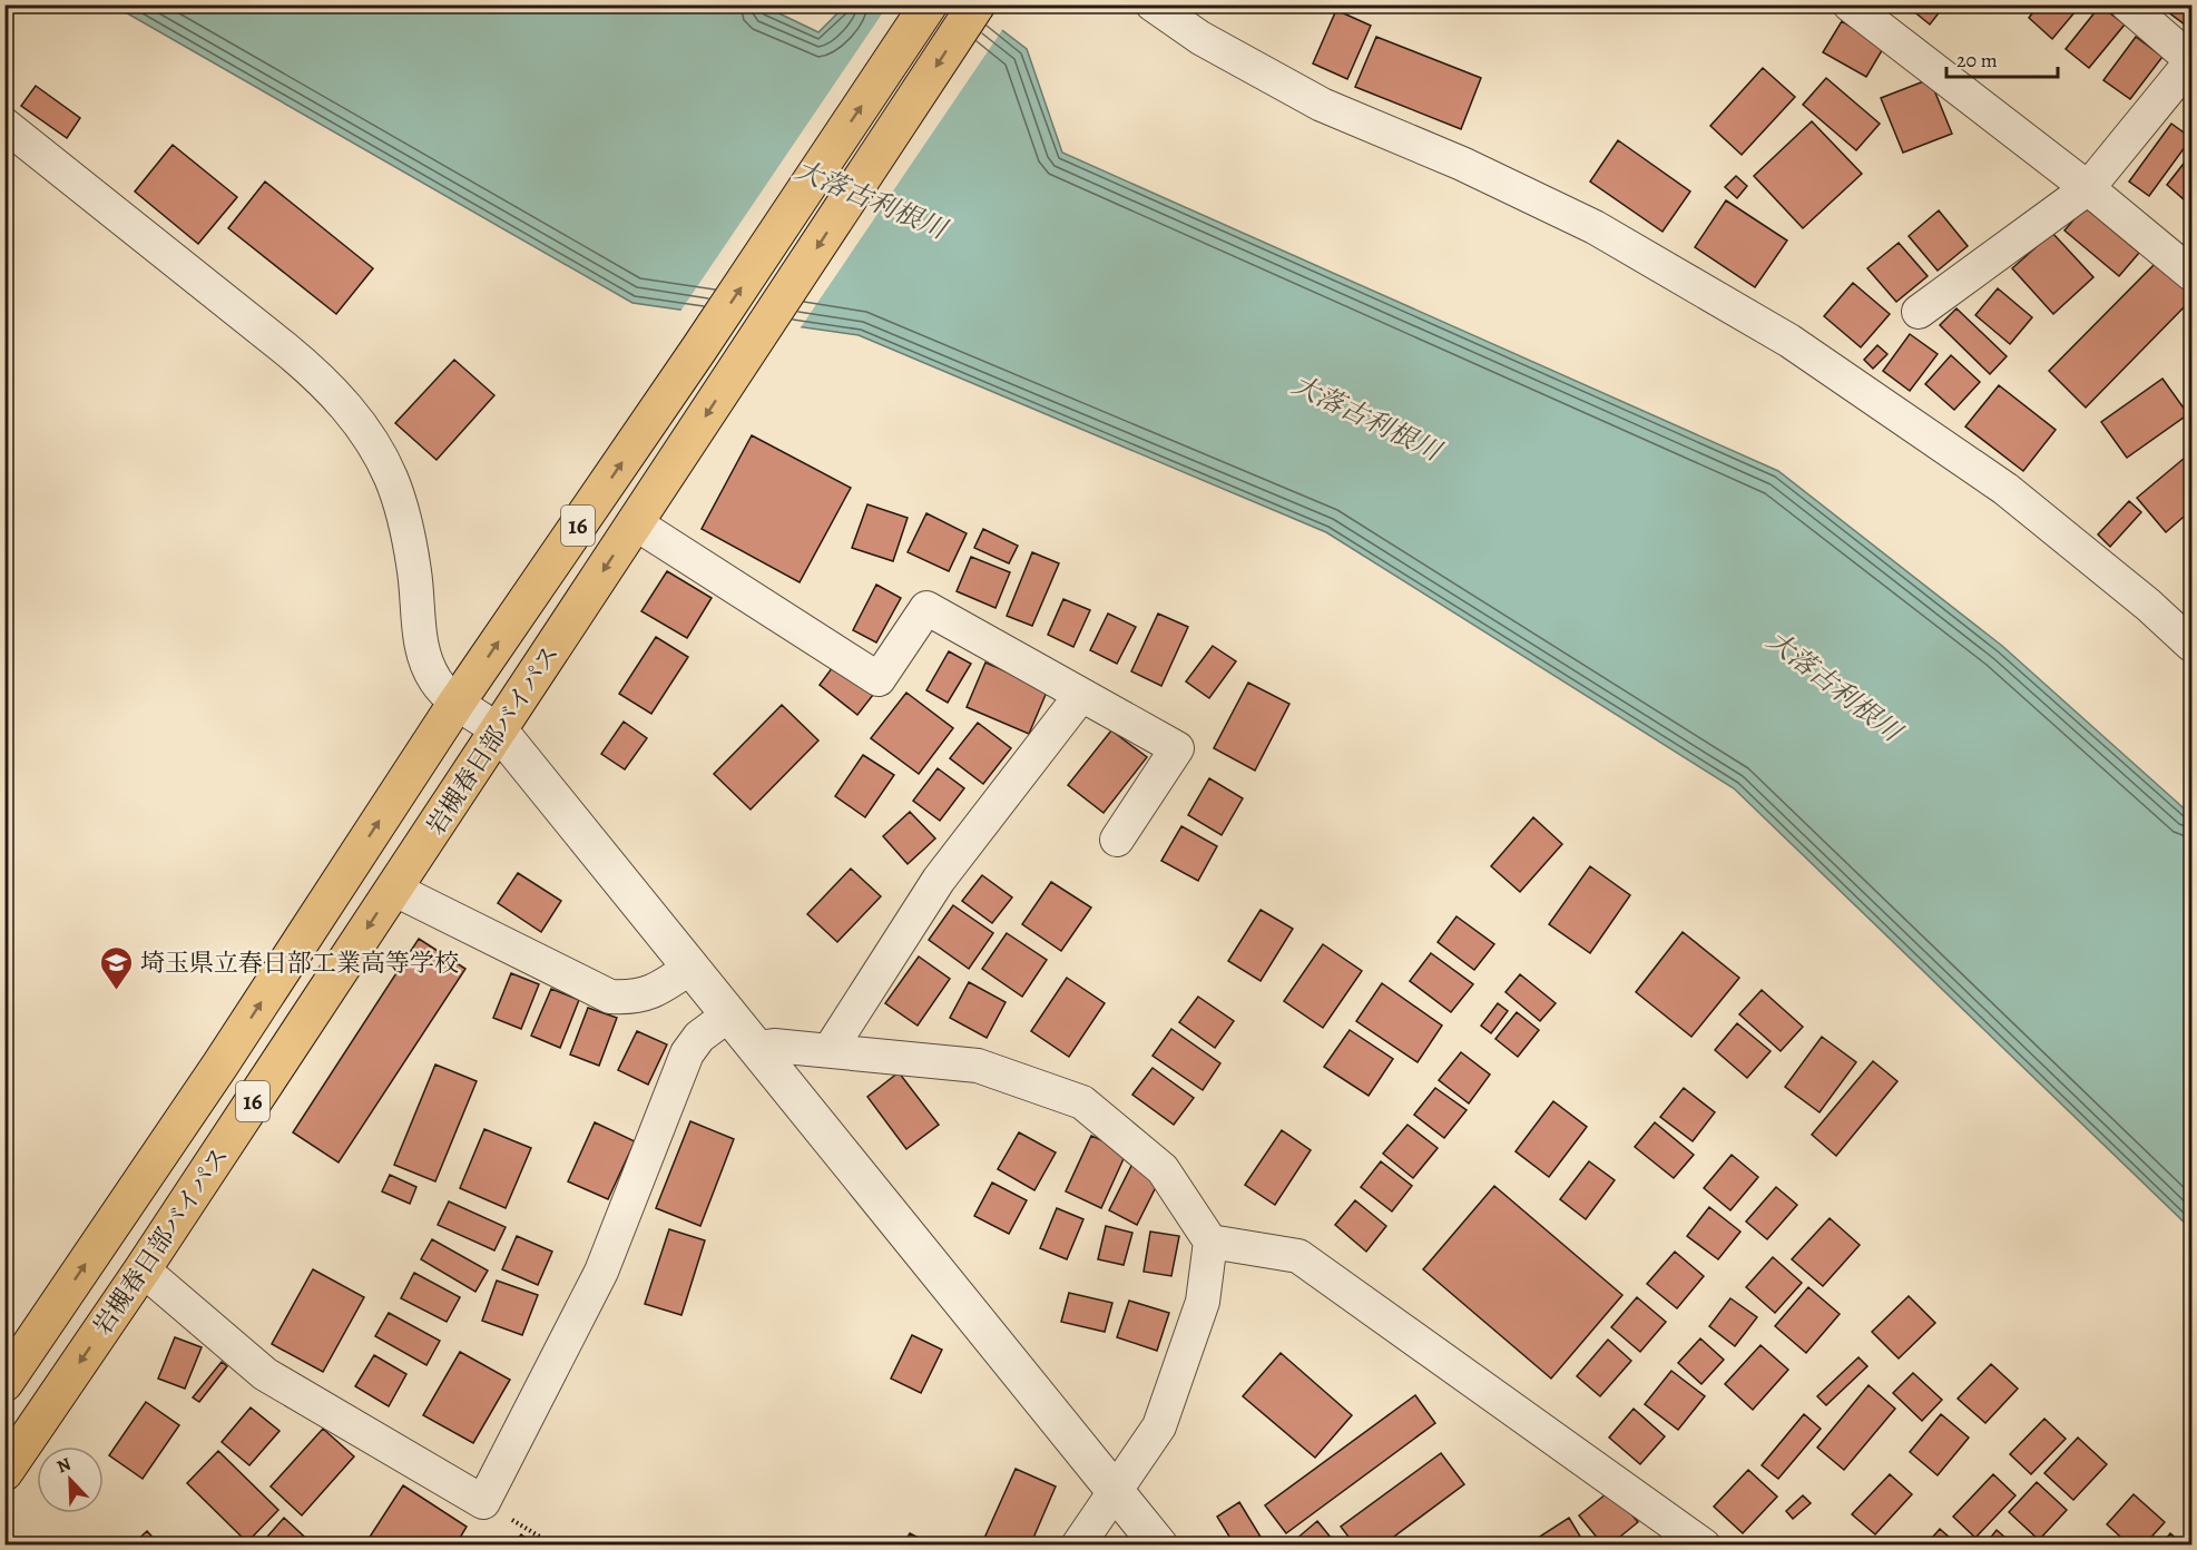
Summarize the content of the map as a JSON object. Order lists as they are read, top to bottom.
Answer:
{
  "streets": {
    "highway": ["16", "岩槻春日部バイパス"]
  },
  "water": ["大落古利根川"],
  "places": {
    "school or university": ["埼玉県立春日部工業高等学校"]
  },
  "scale_bar": "20 m",
  "north": "top left"
}
